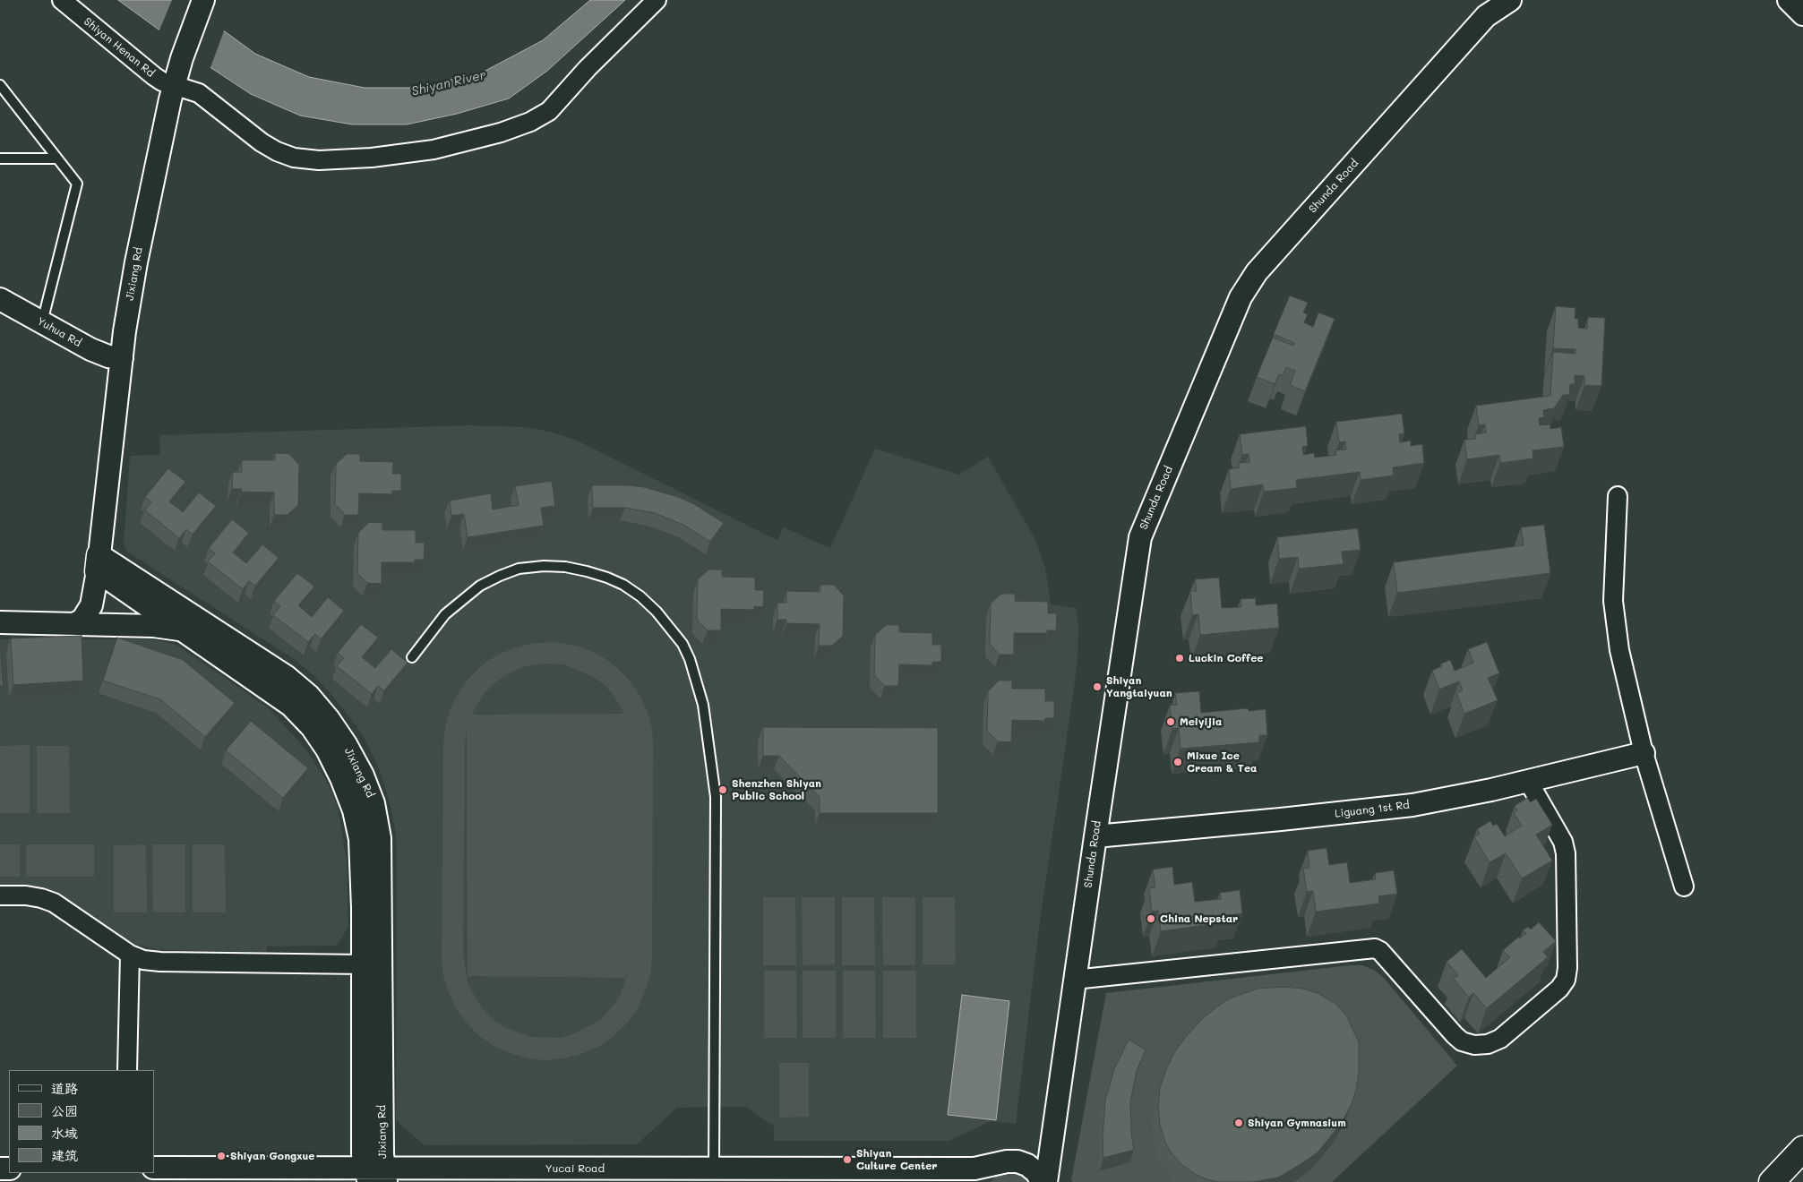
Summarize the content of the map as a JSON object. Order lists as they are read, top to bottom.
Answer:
{
  "streets": {
    "street": [
      "Shiyan Henan Rd",
      "Shunda Road",
      "Jixiang Rd",
      "Yuhua Rd",
      "Liguang 1st Rd",
      "Yucai Road"
    ]
  },
  "crossings": [
    ["Shiyan Henan Rd", "Jixiang Rd"],
    ["Shunda Road", "Liguang 1st Rd"],
    ["Jixiang Rd", "Yuhua Rd"],
    ["Jixiang Rd", "Yucai Road"]
  ],
  "water": ["Shiyan River"],
  "places": [
    "Luckin Coffee",
    "Shiyan Yangtaiyuan",
    "Meiyijia",
    "Mixue Ice Cream & Tea",
    "Shenzhen Shiyan Public School",
    "China Nepstar",
    "Shiyan Gymnasium",
    "Shiyan Gongxue",
    "Shiyan Culture Center"
  ],
  "legend": [
    "道路",
    "公园",
    "水域",
    "建筑"
  ]
}
